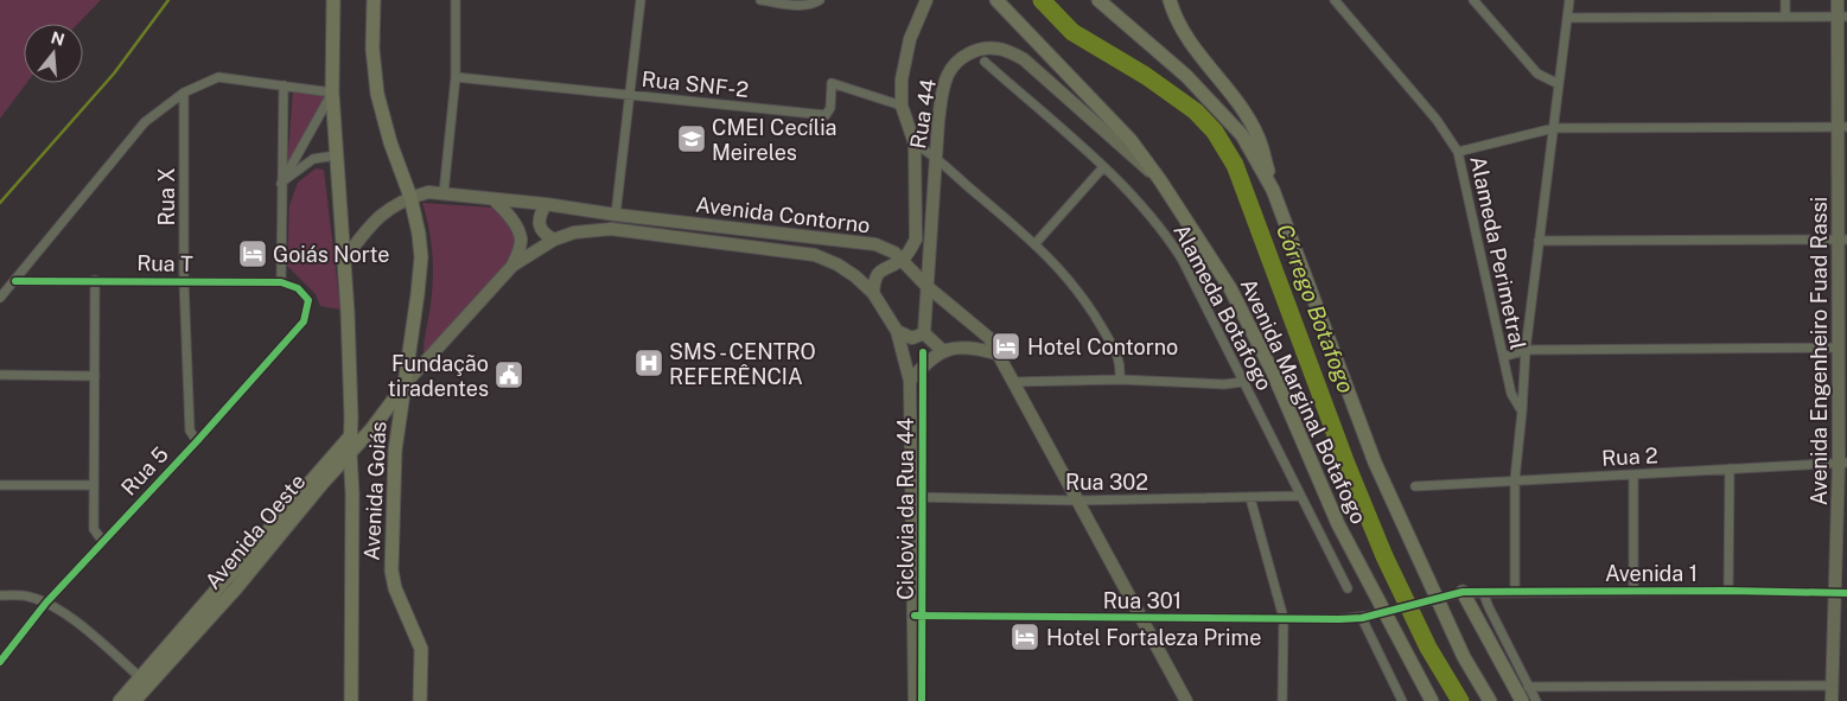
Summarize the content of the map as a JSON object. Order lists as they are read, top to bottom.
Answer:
{
  "streets": {
    "main road": [
      "Rua 44",
      "Avenida Contorno",
      "Avenida Engenheiro Fuad Rassi",
      "Avenida Marginal Botafogo",
      "Avenida Goiás",
      "Avenida Oeste"
    ],
    "street": [
      "Rua SNF-2",
      "Rua X",
      "Alameda Perimetral",
      "Rua T",
      "Alameda Botafogo",
      "Rua 2",
      "Rua 5",
      "Rua 302",
      "Avenida 1",
      "Rua 301"
    ],
    "cycle path": ["Ciclovia da Rua 44"]
  },
  "crossings": [
    ["Rua SNF-2", "Rua 44"],
    ["Rua 44", "Avenida Contorno"],
    ["Rua 44", "Avenida Marginal Botafogo"],
    ["Rua X", "Rua T"],
    ["Rua X", "Rua 5"],
    ["Avenida Contorno", "Rua 302"],
    ["Avenida Contorno", "Avenida Goiás"],
    ["Avenida Contorno", "Avenida Oeste"],
    ["Avenida Contorno", "Rua 301"],
    ["Rua T", "Rua 5"],
    ["Alameda Botafogo", "Rua 302"],
    ["Avenida Engenheiro Fuad Rassi", "Rua 2"],
    ["Avenida Engenheiro Fuad Rassi", "Avenida 1"],
    ["Avenida Goiás", "Avenida Oeste"],
    ["Avenida 1", "Rua 301"]
  ],
  "water": ["Córrego Botafogo"],
  "places": {
    "school or university": ["CMEI Cecília Meireles"],
    "hotel": ["Goiás Norte", "Hotel Contorno", "Hotel Fortaleza Prime"],
    "hospital": ["SMS - CENTRO REFERÊNCIA"],
    "public building": ["Fundação tiradentes"]
  },
  "north": "top"
}
